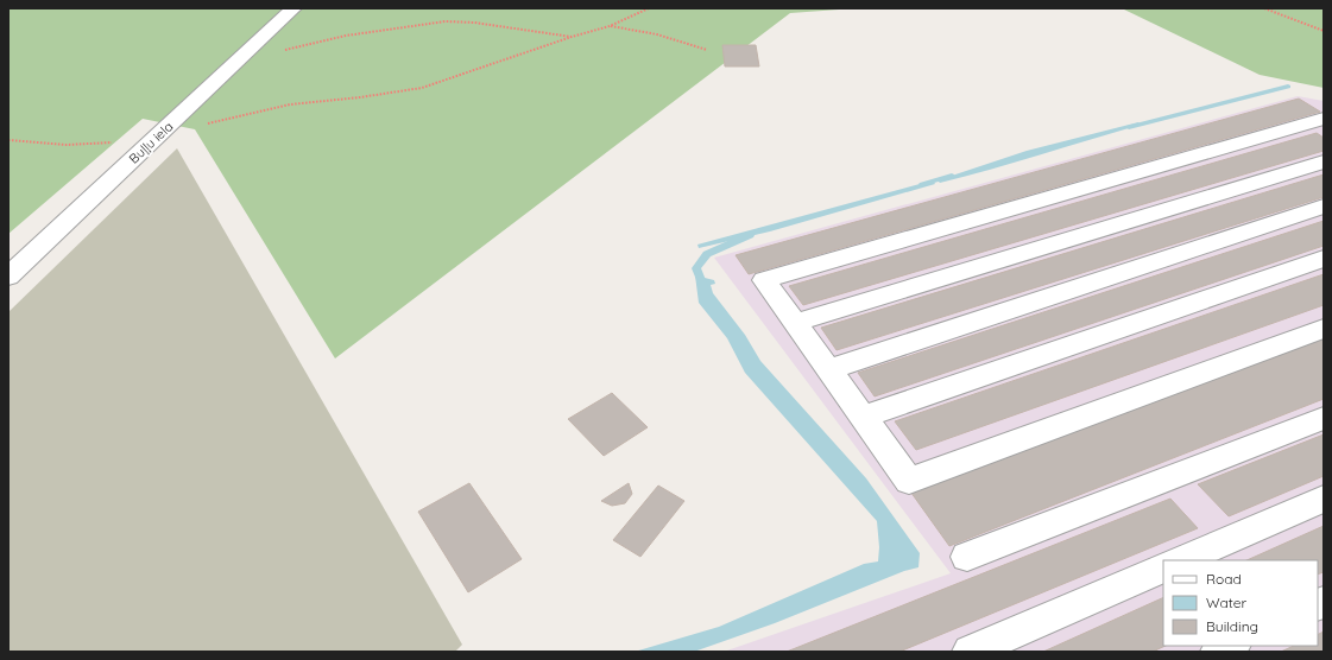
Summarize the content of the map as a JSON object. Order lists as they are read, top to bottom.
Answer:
{
  "streets": {
    "street": ["Buļļu iela"]
  },
  "legend": ["Road", "Water", "Building"]
}
